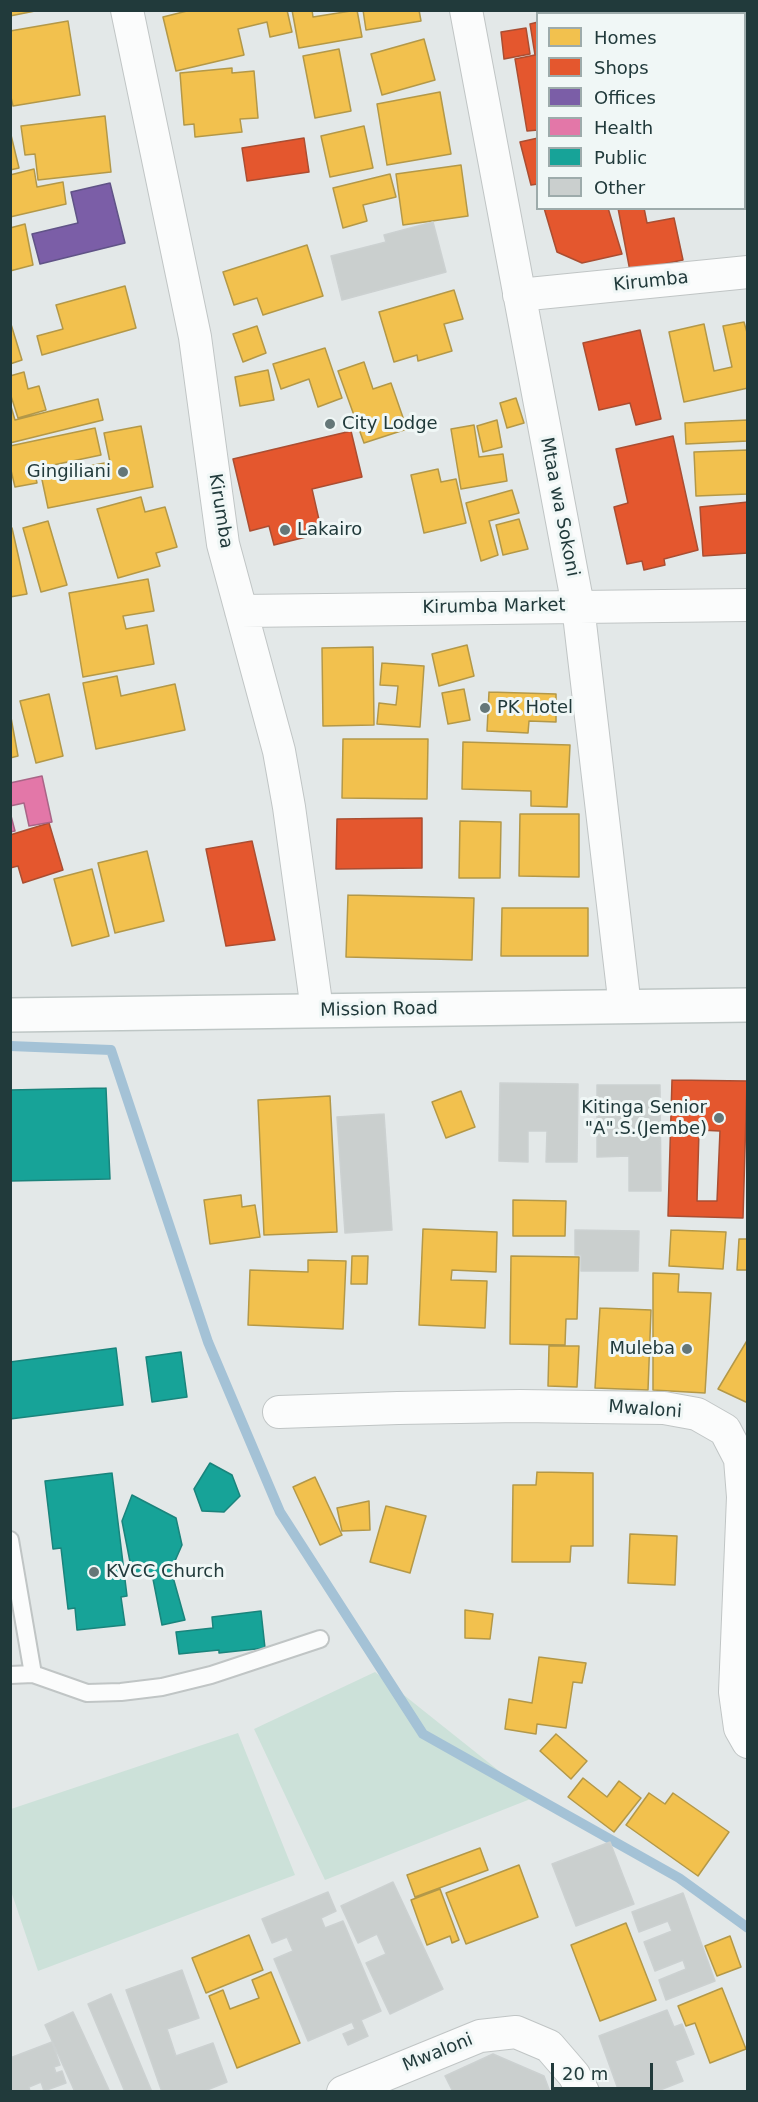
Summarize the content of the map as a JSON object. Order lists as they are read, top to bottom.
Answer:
{
  "streets": {
    "street": [
      "Kirumba",
      "Mtaa wa Sokoni",
      "Kirumba Market",
      "Mission Road",
      "Mwaloni"
    ]
  },
  "crossings": [
    ["Kirumba", "Mtaa wa Sokoni"],
    ["Kirumba", "Kirumba Market"],
    ["Kirumba", "Mission Road"],
    ["Mtaa wa Sokoni", "Kirumba Market"],
    ["Mtaa wa Sokoni", "Mission Road"]
  ],
  "places": [
    "City Lodge",
    "Gingiliani",
    "Lakairo",
    "PK Hotel",
    "Kitinga Senior \"A\".S.(Jembe)",
    "Muleba",
    "KVCC Church"
  ],
  "legend": [
    "Homes",
    "Shops",
    "Offices",
    "Health",
    "Public",
    "Other"
  ],
  "scale_bar": "20 m"
}
